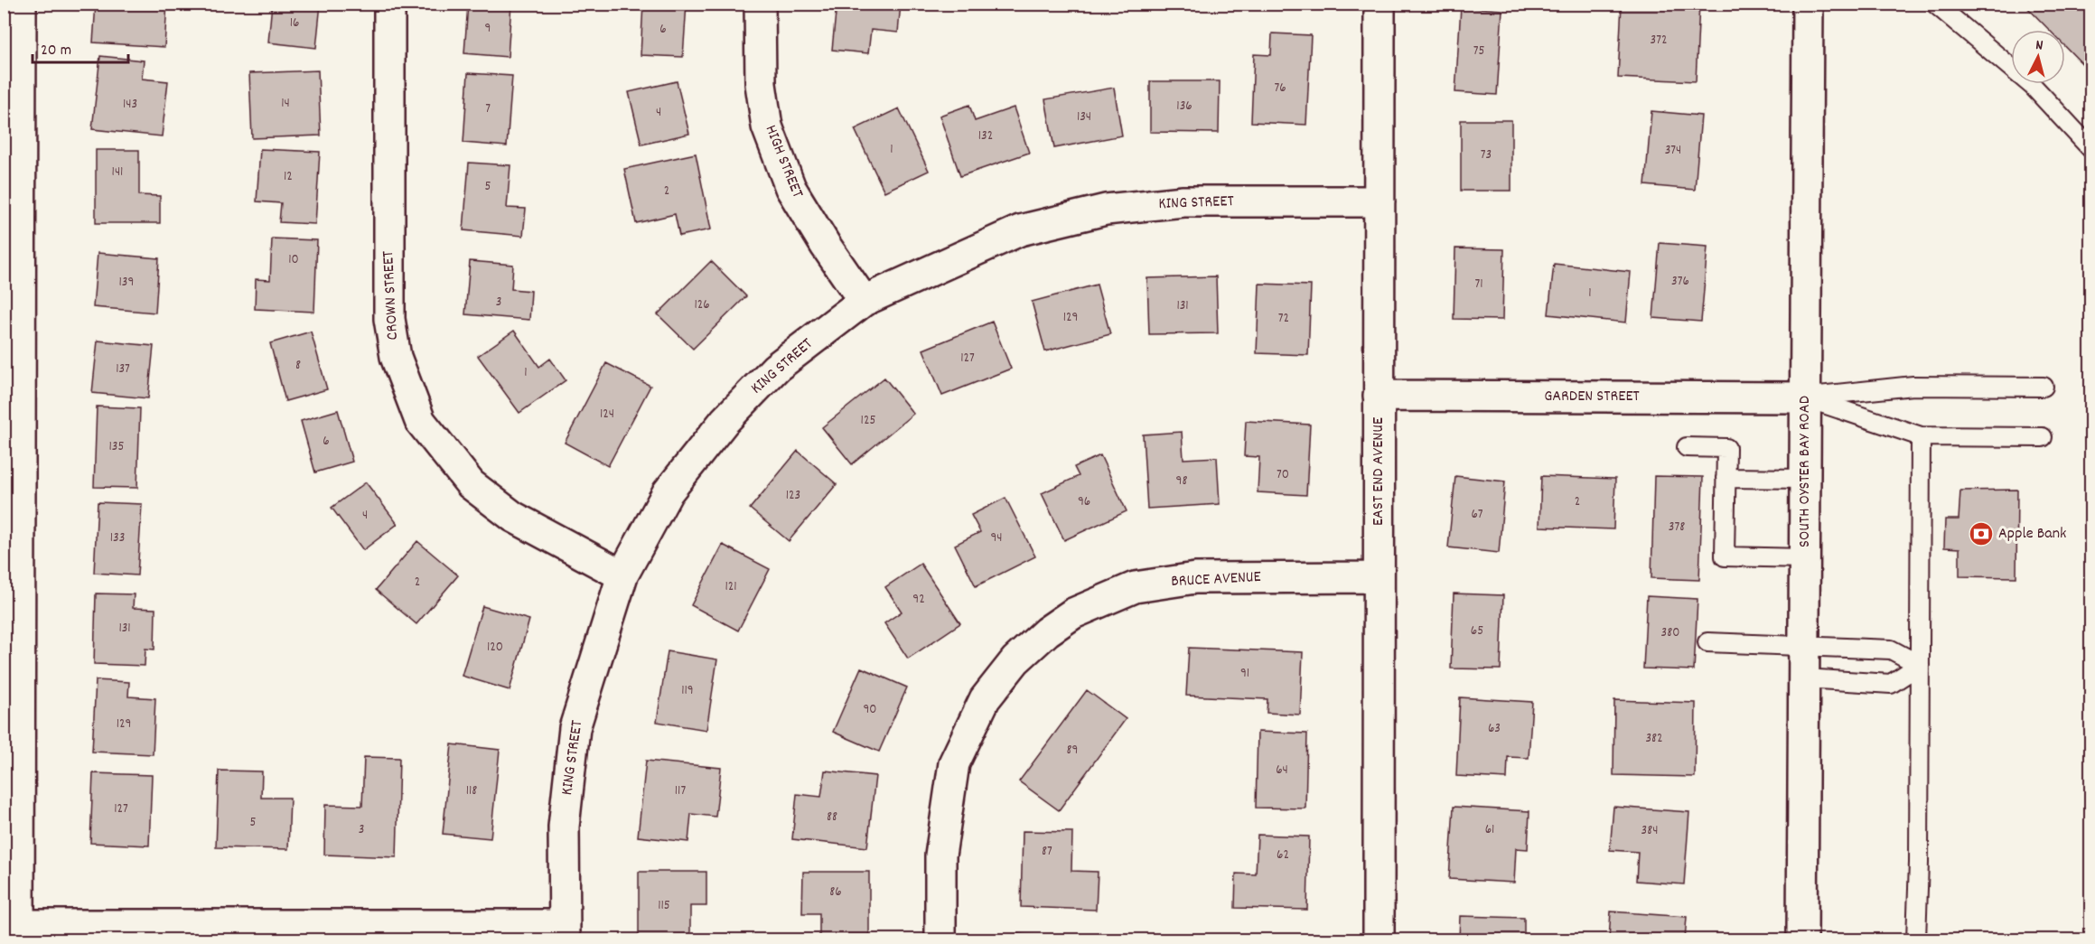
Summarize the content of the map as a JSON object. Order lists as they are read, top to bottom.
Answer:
{
  "streets": {
    "street": [
      "HIGH STREET",
      "KING STREET",
      "CROWN STREET",
      "GARDEN STREET",
      "EAST END AVENUE",
      "SOUTH OYSTER BAY ROAD",
      "BRUCE AVENUE"
    ]
  },
  "crossings": [
    ["HIGH STREET", "KING STREET"],
    ["KING STREET", "CROWN STREET"],
    ["KING STREET", "EAST END AVENUE"],
    ["GARDEN STREET", "EAST END AVENUE"],
    ["GARDEN STREET", "SOUTH OYSTER BAY ROAD"],
    ["EAST END AVENUE", "BRUCE AVENUE"]
  ],
  "places": {
    "bank": ["Apple Bank"]
  },
  "house_numbers": [
    "16",
    "9",
    "6",
    "372",
    "75",
    "76",
    "14",
    "143",
    "136",
    "7",
    "4",
    "134",
    "132",
    "1",
    "374",
    "73",
    "141",
    "12",
    "5",
    "2",
    "10",
    "376",
    "139",
    "71",
    "1",
    "3",
    "126",
    "131",
    "129",
    "72",
    "127",
    "8",
    "137",
    "1",
    "124",
    "125",
    "6",
    "135",
    "70",
    "98",
    "123",
    "96",
    "2",
    "67",
    "4",
    "378",
    "133",
    "94",
    "2",
    "121",
    "92",
    "131",
    "65",
    "380",
    "120",
    "91",
    "119",
    "90",
    "129",
    "63",
    "382",
    "89",
    "64",
    "118",
    "117",
    "127",
    "88",
    "5",
    "3",
    "61",
    "384",
    "87",
    "62",
    "86",
    "115"
  ],
  "scale_bar": "20 m",
  "north": "top"
}
